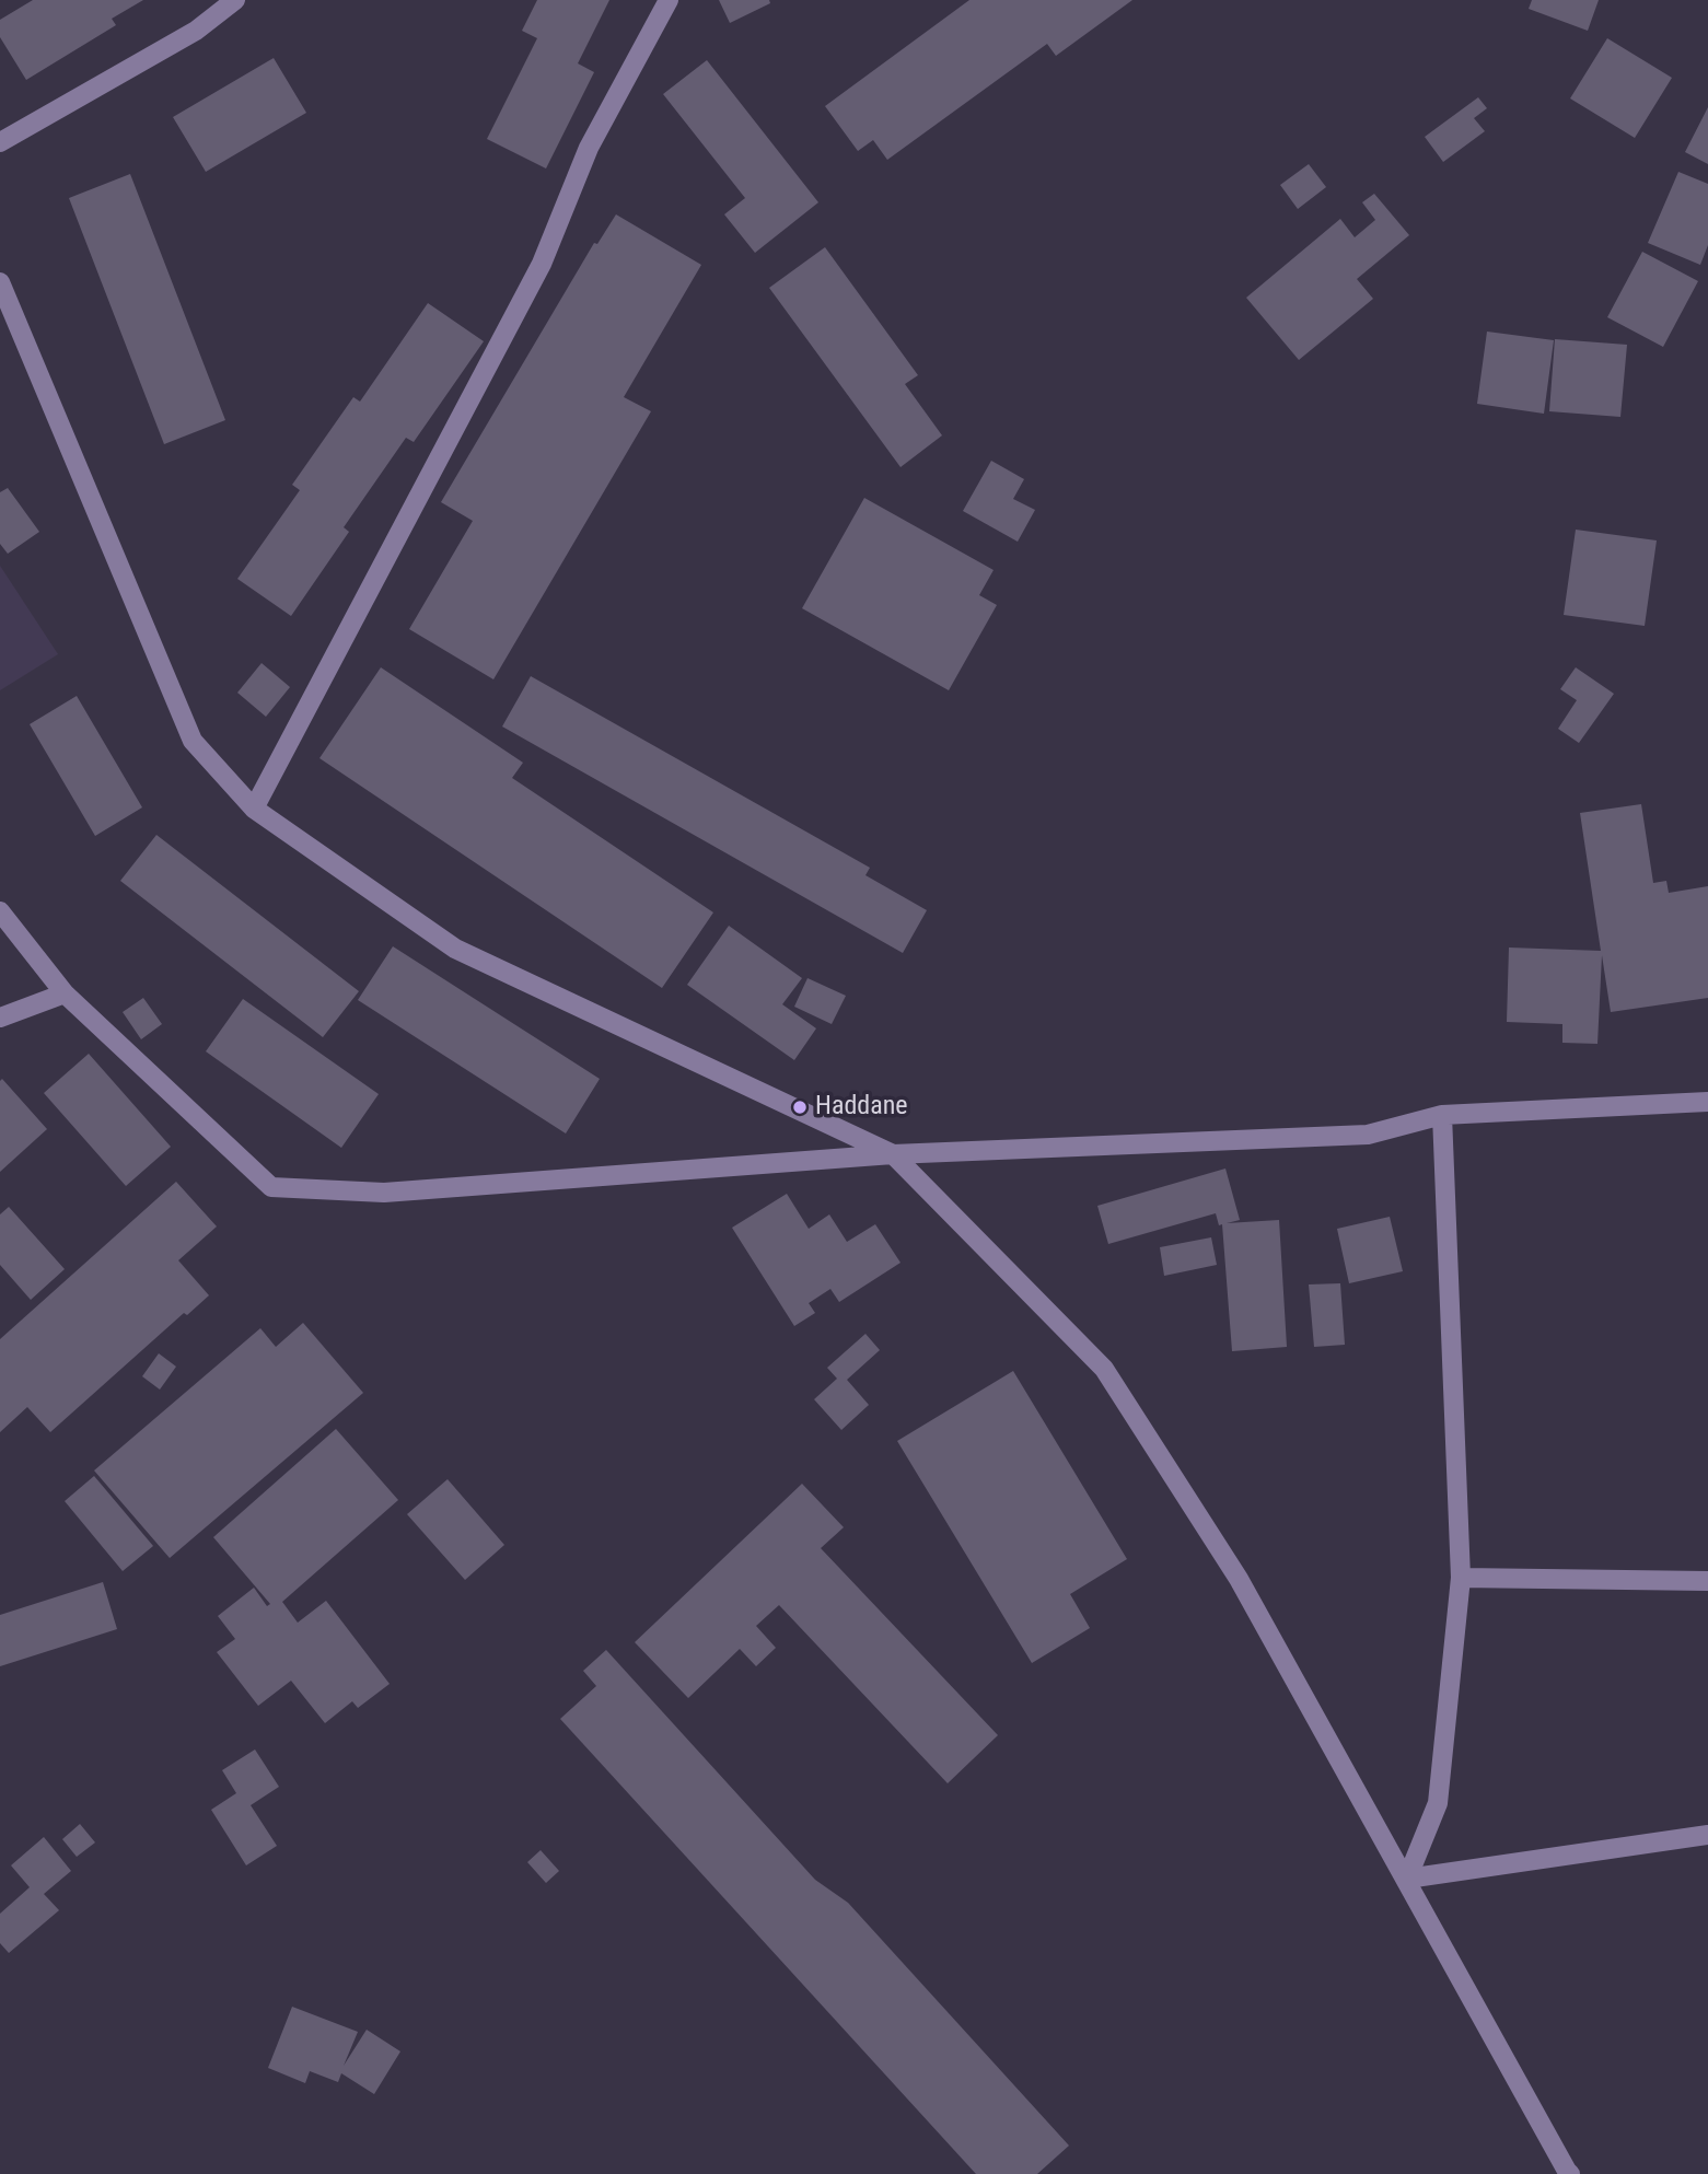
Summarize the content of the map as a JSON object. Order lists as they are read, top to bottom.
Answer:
{
  "places": ["Haddane"]
}
